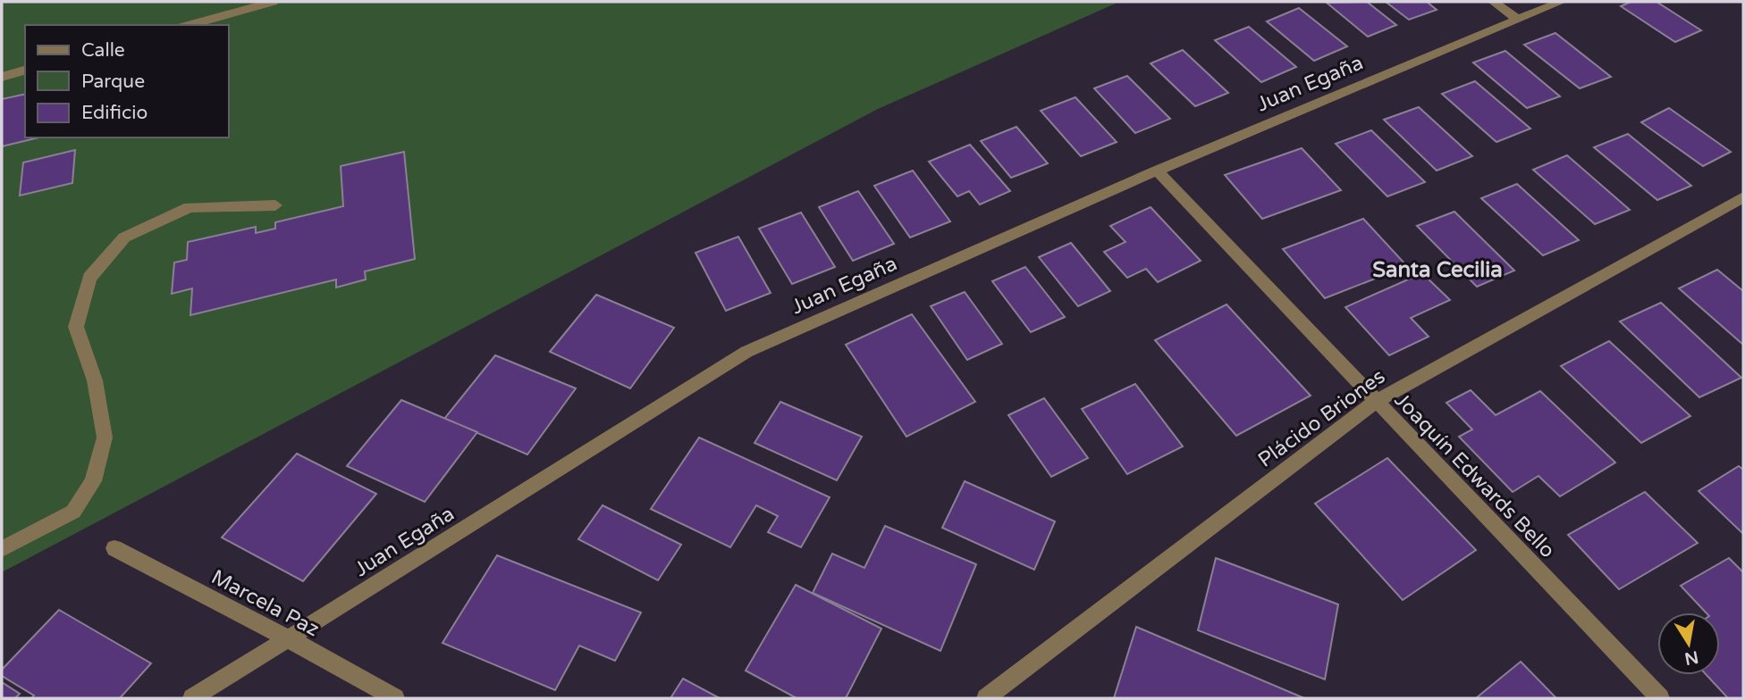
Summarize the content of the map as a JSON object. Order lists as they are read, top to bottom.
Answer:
{
  "streets": {
    "street": [
      "Juan Egaña",
      "Plácido Briones",
      "Joaquín Edwards Bello",
      "Marcela Paz"
    ]
  },
  "crossings": [
    ["Juan Egaña", "Joaquín Edwards Bello"],
    ["Juan Egaña", "Marcela Paz"],
    ["Plácido Briones", "Joaquín Edwards Bello"]
  ],
  "districts": ["Santa Cecilia"],
  "legend": ["Calle", "Parque", "Edificio"],
  "north": "bottom"
}
